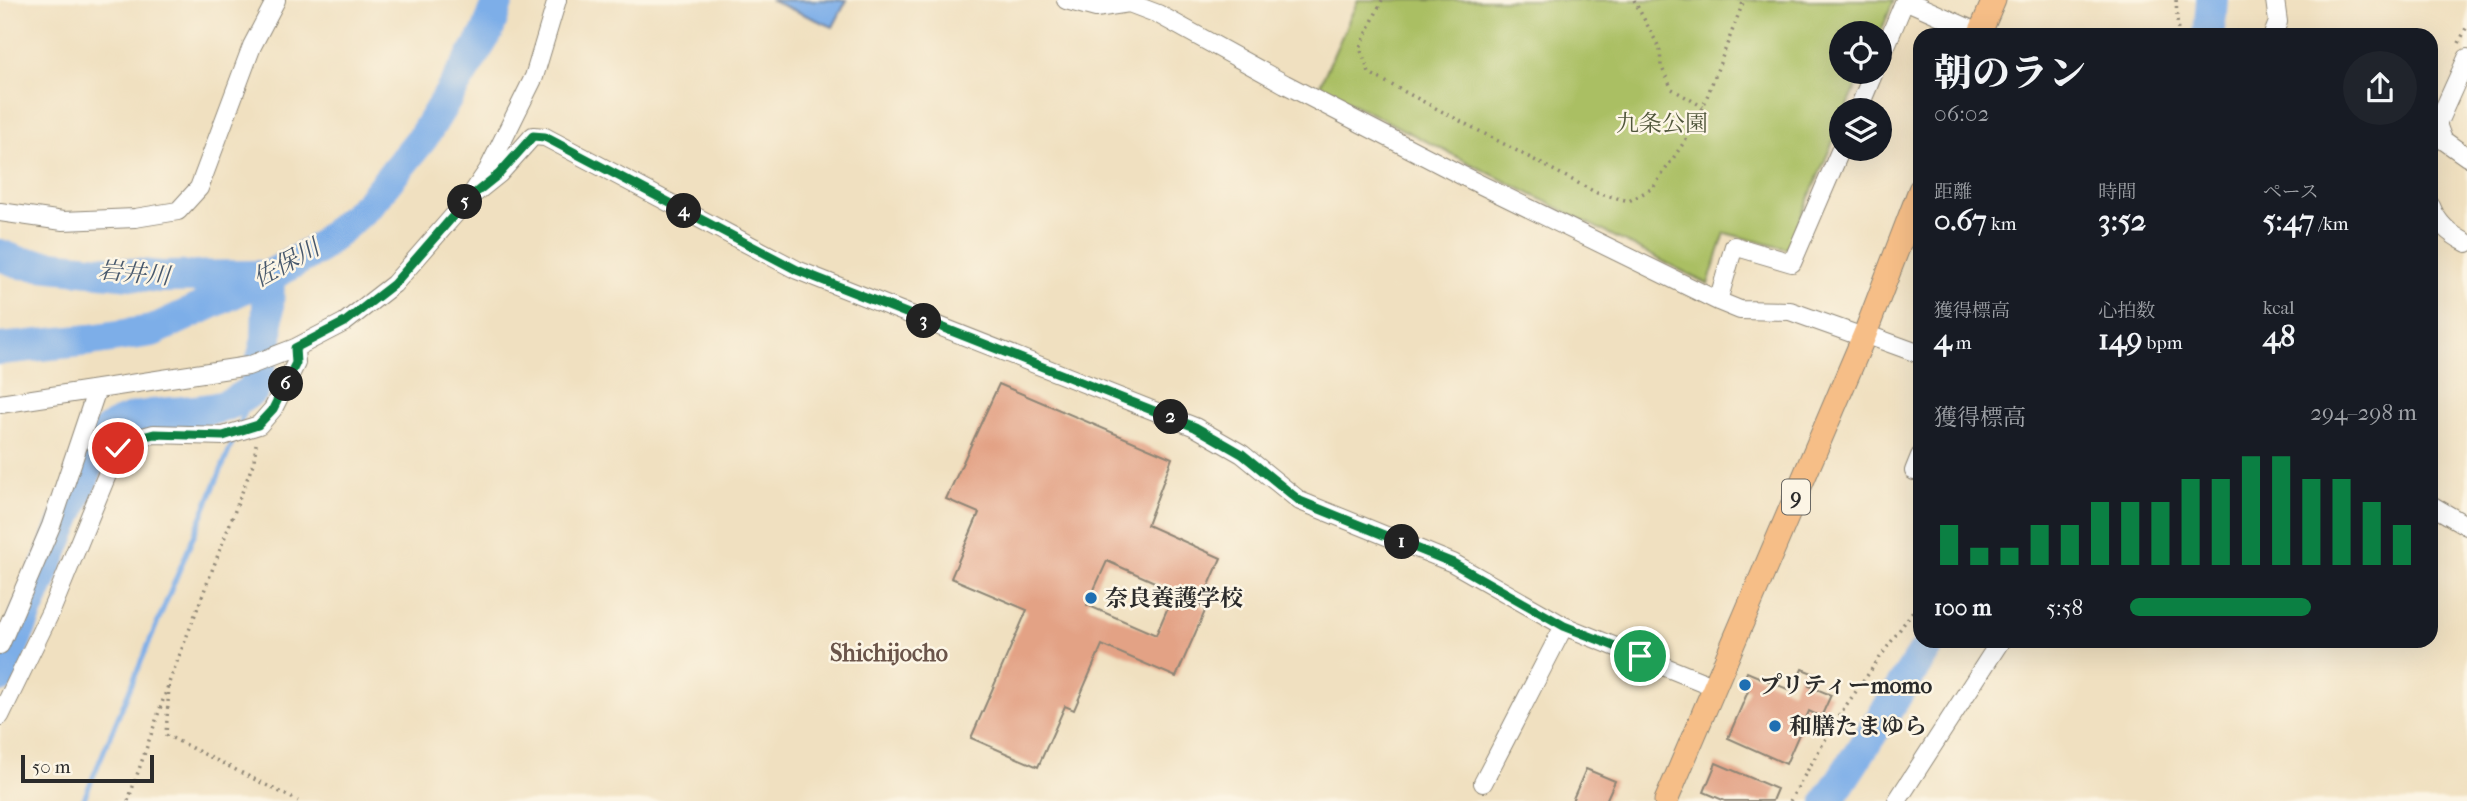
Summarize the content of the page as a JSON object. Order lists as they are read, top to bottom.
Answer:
{
  "streets": {
    "main road": ["9"]
  },
  "districts": ["Shichijocho"],
  "water": ["佐保川", "岩井川"],
  "parks": ["九条公園"],
  "places": ["奈良養護学校", "プリティーmomo", "和膳たまゆら"],
  "scale_bar": "50 m",
  "page": {
    "heading": ["朝のラン", "06:02"],
    "stats": [
      ["距離", "0.67 km"],
      ["時間", "3:52"],
      ["ペース", "5:47 /km"],
      ["獲得標高", "4 m"],
      ["心拍数", "149 bpm"],
      ["kcal", "48"]
    ],
    "pins": [
      "5",
      "4",
      "3",
      "6",
      "2",
      "1"
    ],
    "chart": ["獲得標高", "294–298 m"],
    "list": [
      {
        "name": "100 m",
        "note": "5:58"
      }
    ],
    "scale": "50 m"
  }
}
